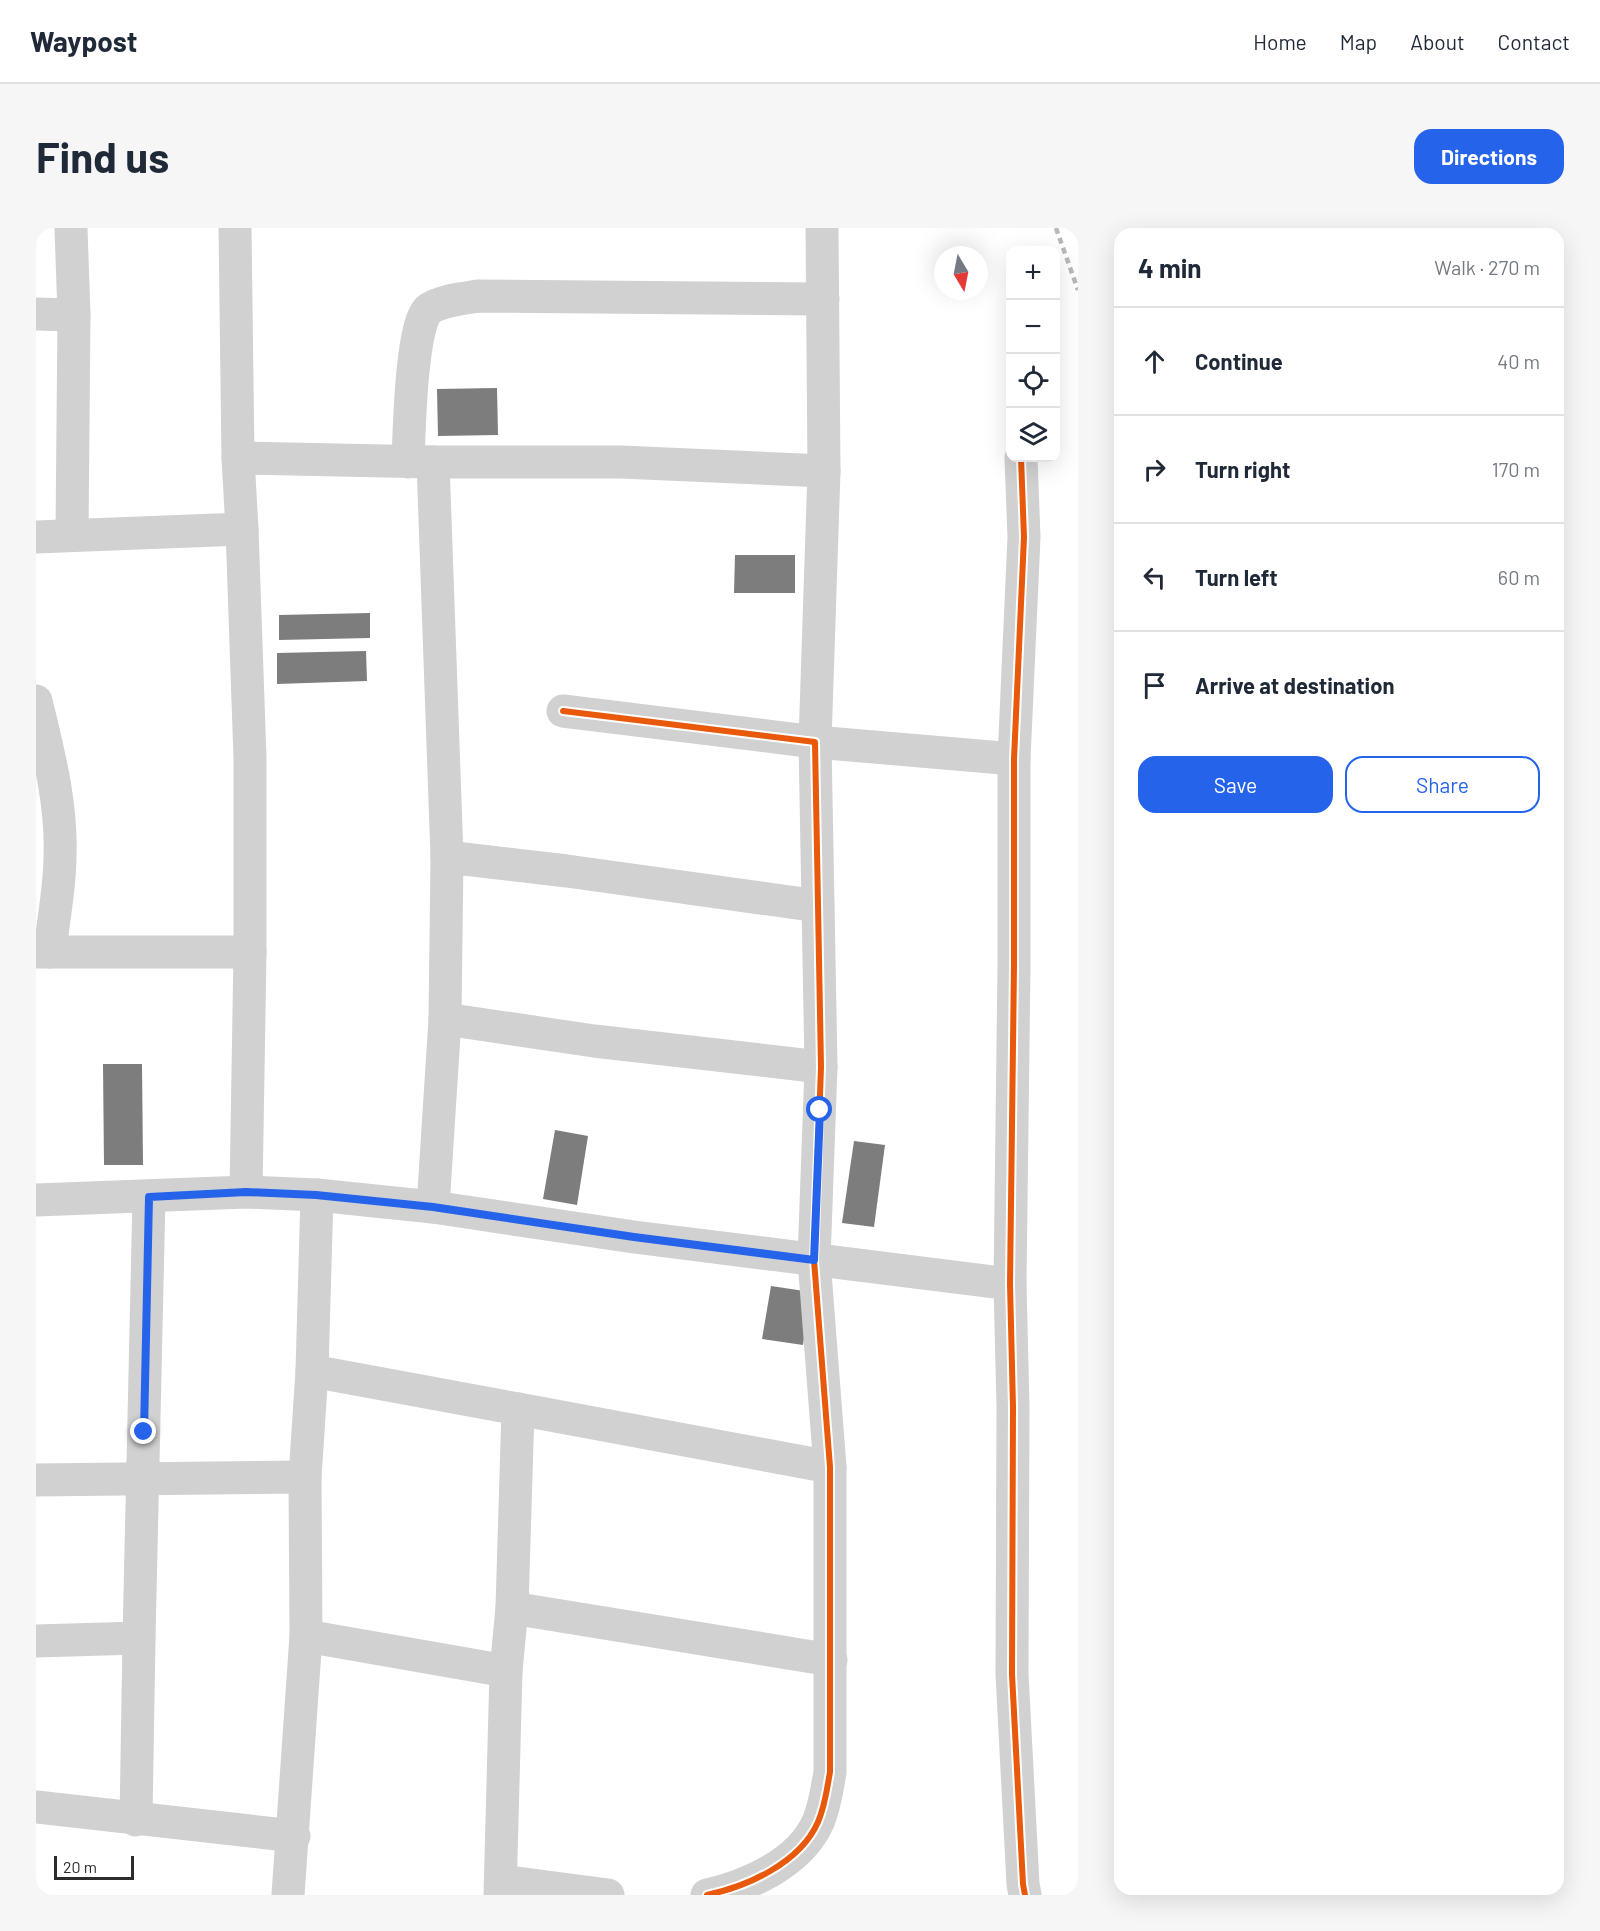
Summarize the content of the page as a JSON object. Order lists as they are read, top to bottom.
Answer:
{
  "scale_bar": "20 m",
  "north": "bottom",
  "page": {
    "header": "Waypost",
    "nav": [
      "Home",
      "Map",
      "About",
      "Contact"
    ],
    "buttons": [
      "Directions",
      ["Save", "Share"]
    ],
    "title": "Find us",
    "heading": ["4 min", "Walk · 270 m"],
    "map_buttons": ["+", "−"],
    "list": [
      ["Continue", "40 m"],
      ["Turn right", "170 m"],
      ["Turn left", "60 m"],
      "Arrive at destination"
    ],
    "scale": "20 m"
  }
}
